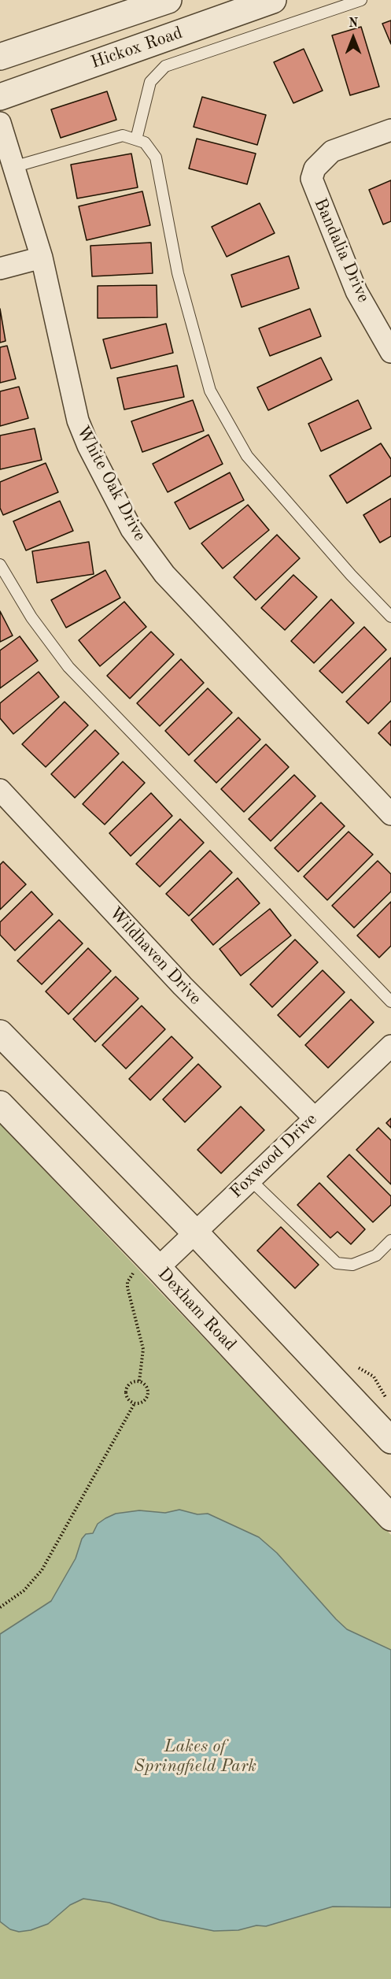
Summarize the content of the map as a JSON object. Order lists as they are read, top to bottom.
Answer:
{
  "streets": {
    "street": [
      "Hickox Road",
      "Bandalia Drive",
      "White Oak Drive",
      "Wildhaven Drive",
      "Foxwood Drive",
      "Dexham Road"
    ]
  },
  "crossings": [
    ["Wildhaven Drive", "Foxwood Drive"],
    ["Foxwood Drive", "Dexham Road"]
  ],
  "parks": ["Lakes of Springfield Park"],
  "north": "top"
}
